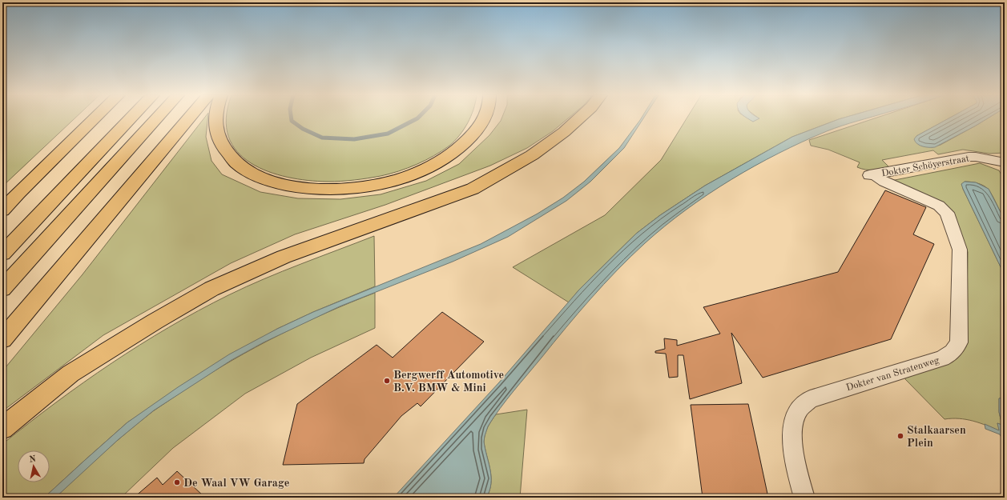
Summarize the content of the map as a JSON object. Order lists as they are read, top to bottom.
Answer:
{
  "streets": {
    "street": ["Dokter Schöyerstraat", "Dokter van Stratenweg"]
  },
  "crossings": [
    ["Dokter Schöyerstraat", "Dokter van Stratenweg"]
  ],
  "places": ["Bergwerff Automotive B.V. BMW & Mini", "Stalkaarsen Plein", "De Waal VW Garage"],
  "north": "top"
}
